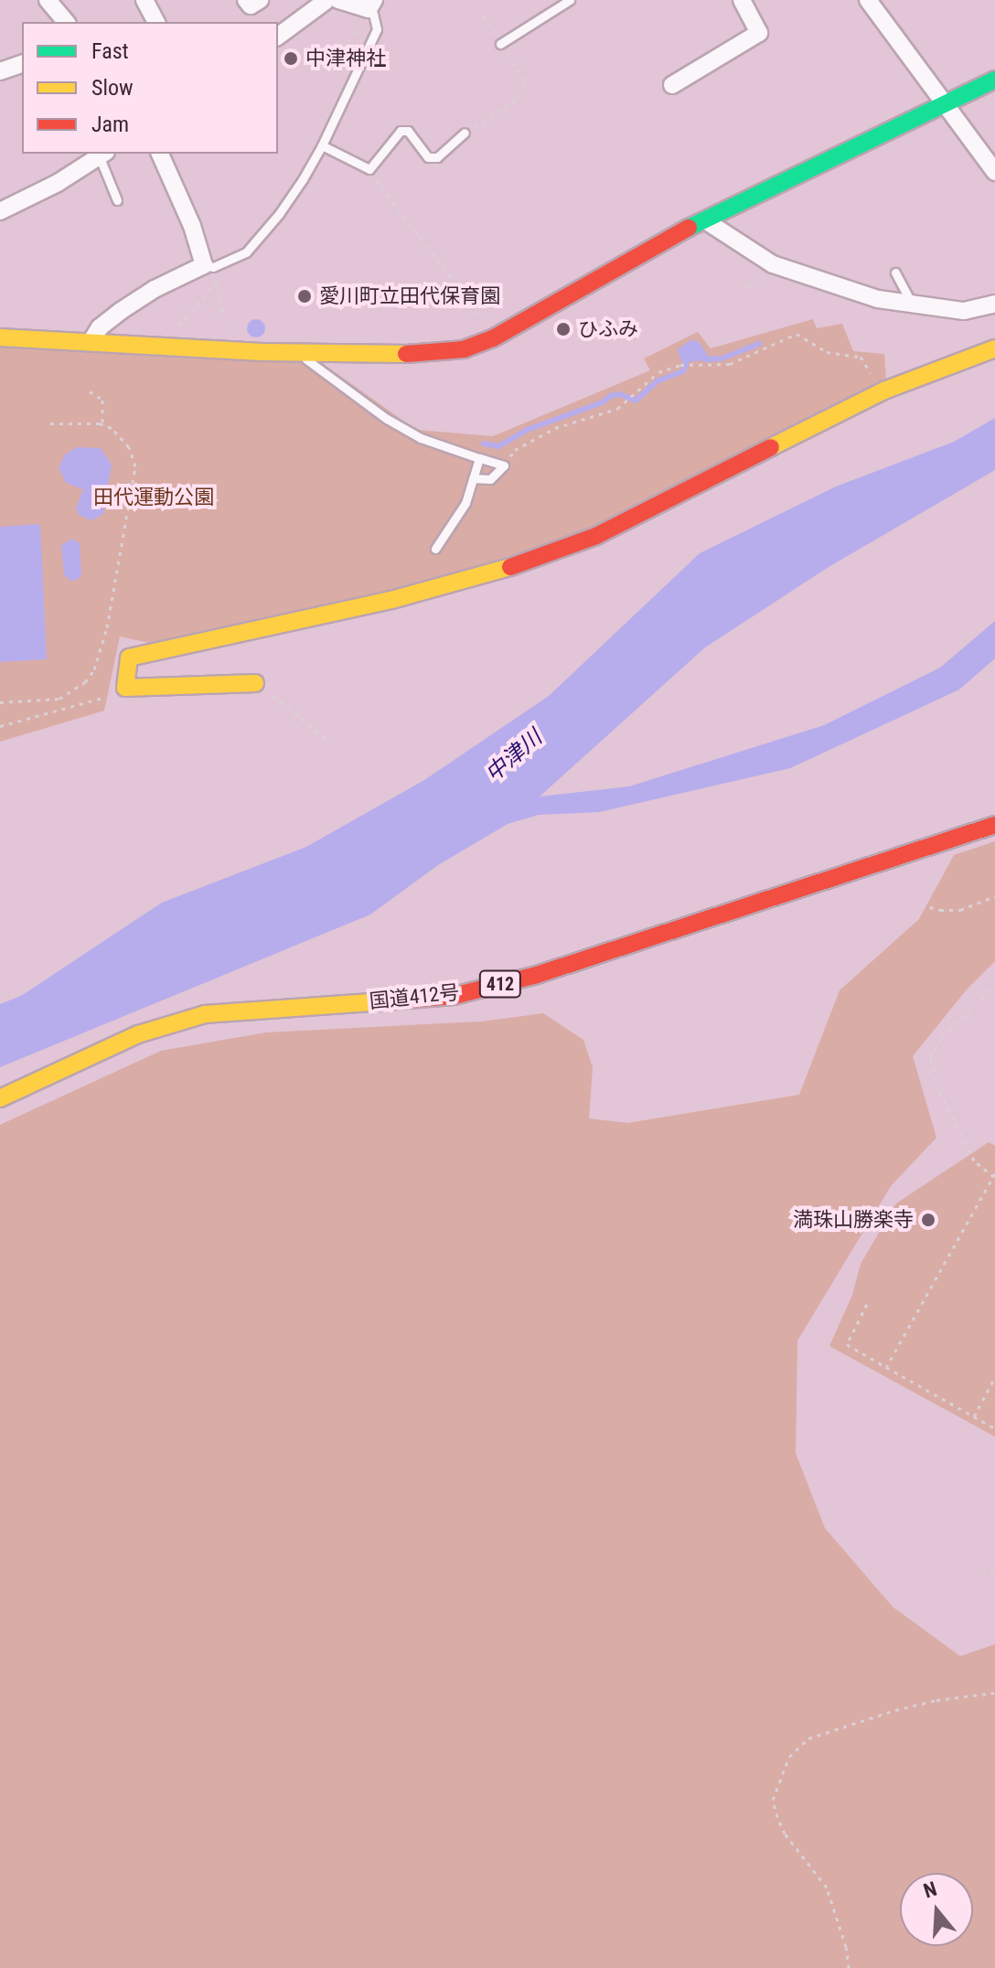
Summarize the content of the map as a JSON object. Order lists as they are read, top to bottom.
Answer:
{
  "streets": {
    "main road": ["412", "国道412号"]
  },
  "water": ["中津川"],
  "parks": ["田代運動公園"],
  "places": [
    "中津神社",
    "愛川町立田代保育園",
    "ひふみ",
    "満珠山勝楽寺"
  ],
  "legend": ["Fast", "Slow", "Jam"],
  "north": "top"
}
